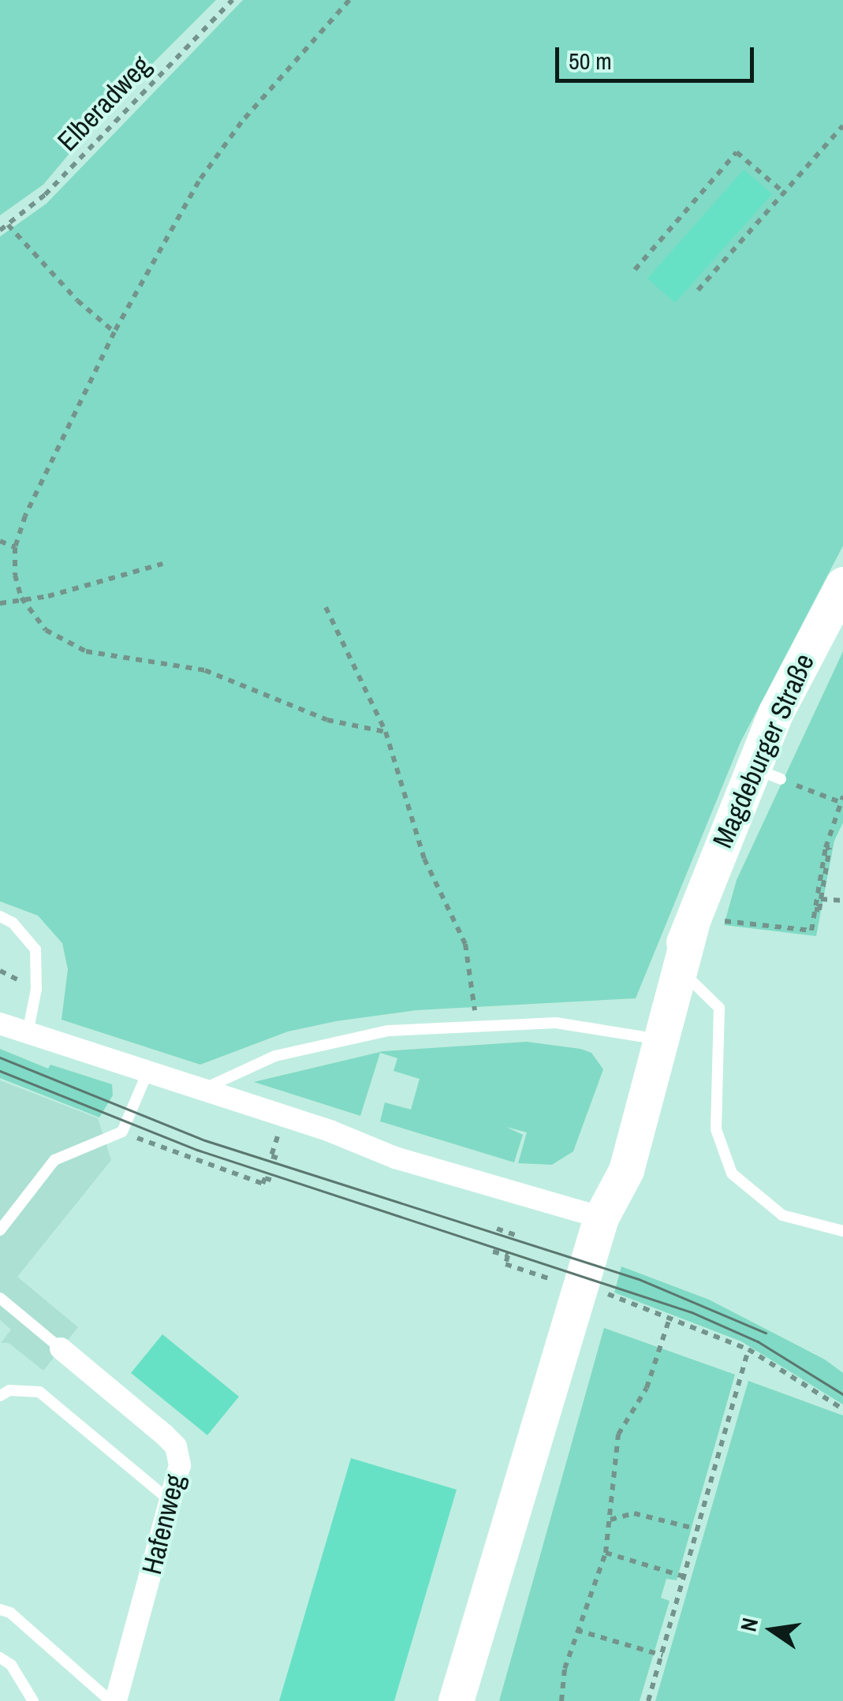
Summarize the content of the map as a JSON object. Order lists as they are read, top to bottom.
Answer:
{
  "streets": {
    "main road": ["Magdeburger Straße"],
    "street": ["Hafenweg"],
    "path": ["Elberadweg"]
  },
  "scale_bar": "50 m",
  "north": "left"
}
